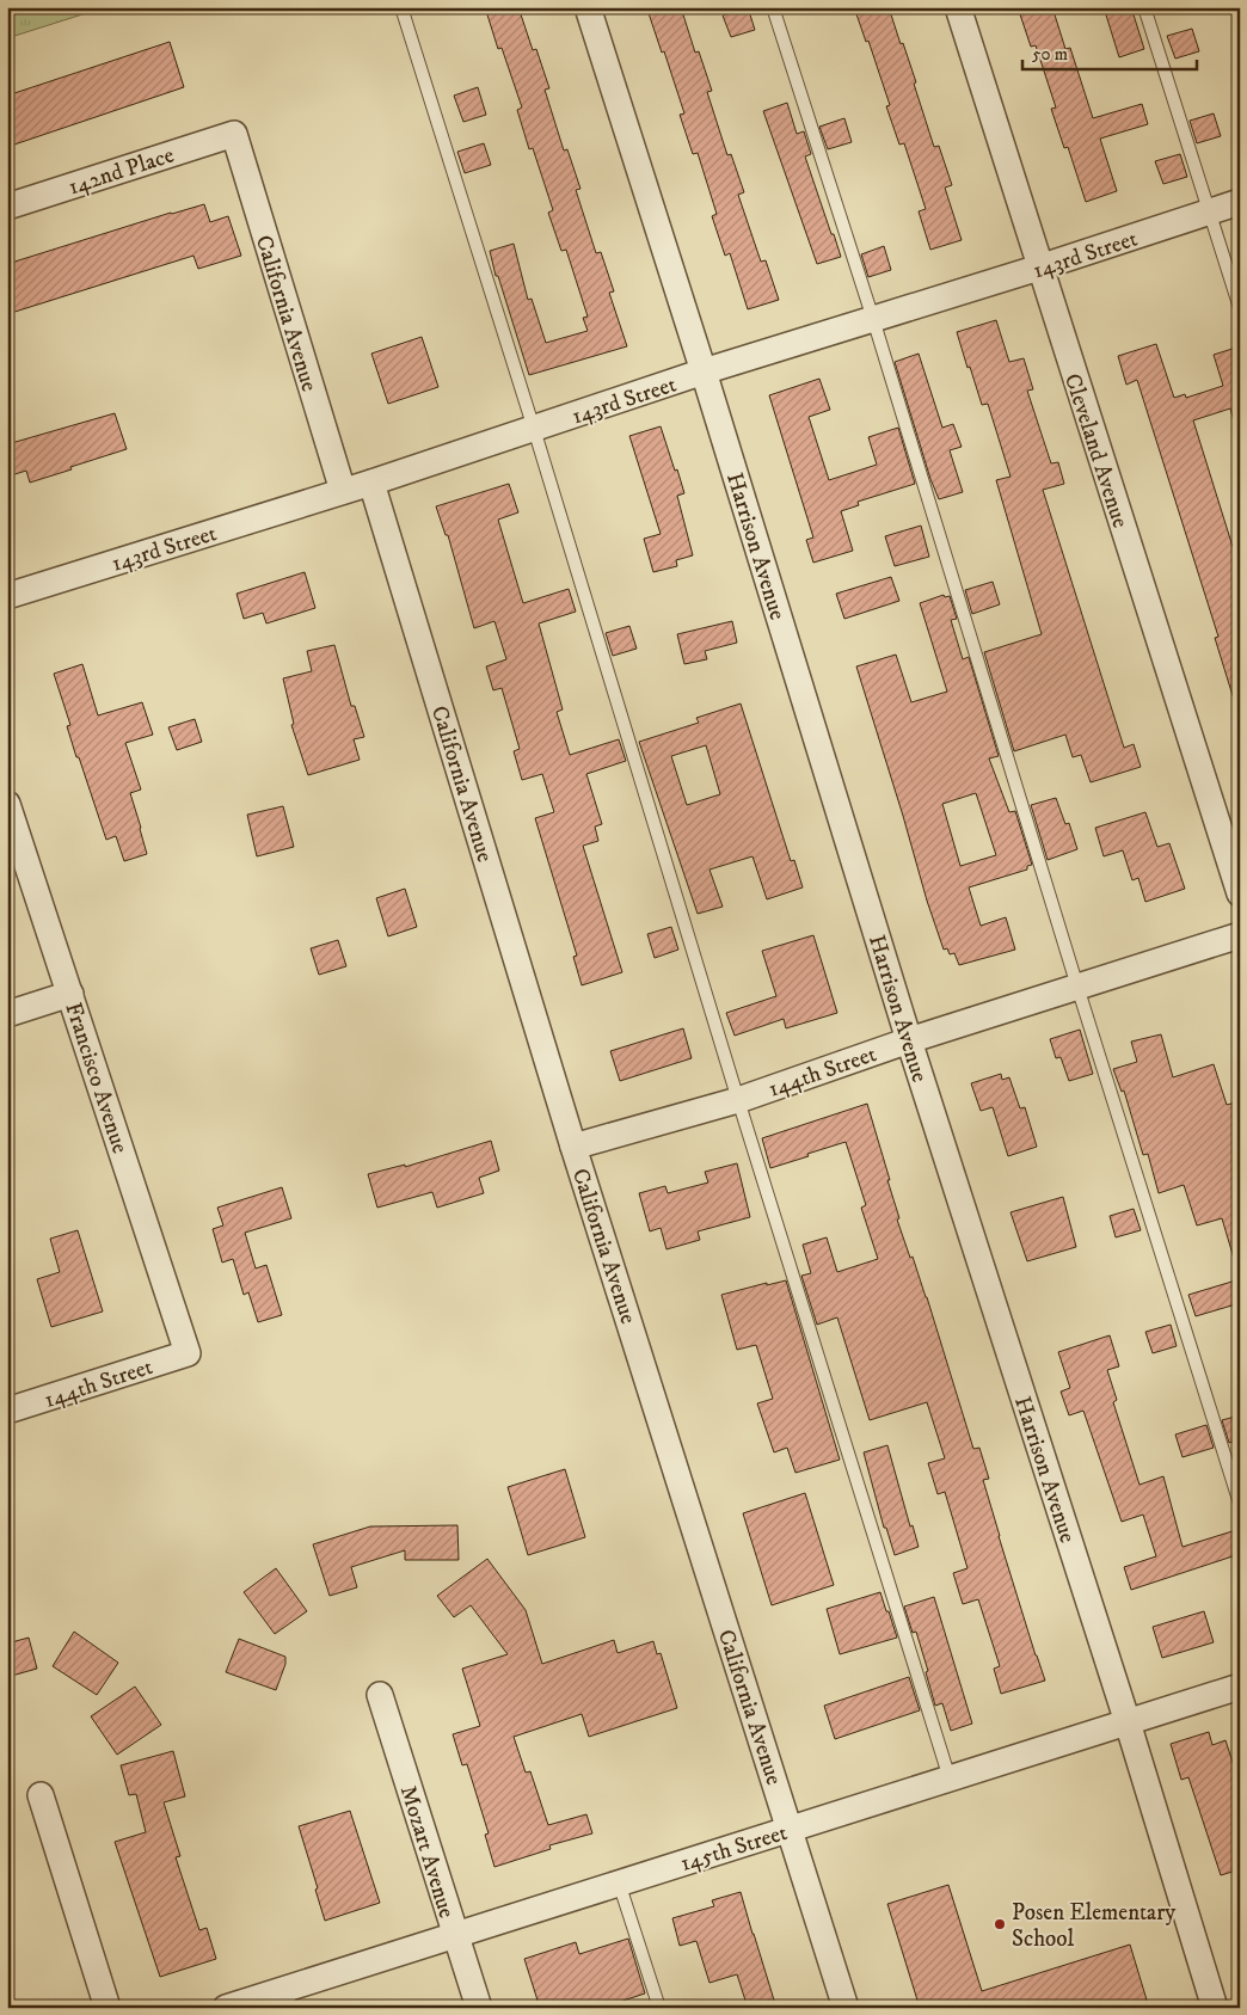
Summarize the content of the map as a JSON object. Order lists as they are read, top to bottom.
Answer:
{
  "streets": {
    "street": [
      "142nd Place",
      "143rd Street",
      "California Avenue",
      "Cleveland Avenue",
      "Harrison Avenue",
      "144th Street",
      "Francisco Avenue",
      "145th Street",
      "Mozart Avenue"
    ]
  },
  "crossings": [
    ["142nd Place", "California Avenue"],
    ["143rd Street", "California Avenue"],
    ["143rd Street", "Cleveland Avenue"],
    ["143rd Street", "Harrison Avenue"],
    ["California Avenue", "144th Street"],
    ["California Avenue", "145th Street"],
    ["Harrison Avenue", "144th Street"],
    ["Harrison Avenue", "145th Street"],
    ["144th Street", "Francisco Avenue"],
    ["145th Street", "Mozart Avenue"]
  ],
  "places": ["Posen Elementary School"],
  "scale_bar": "50 m"
}
